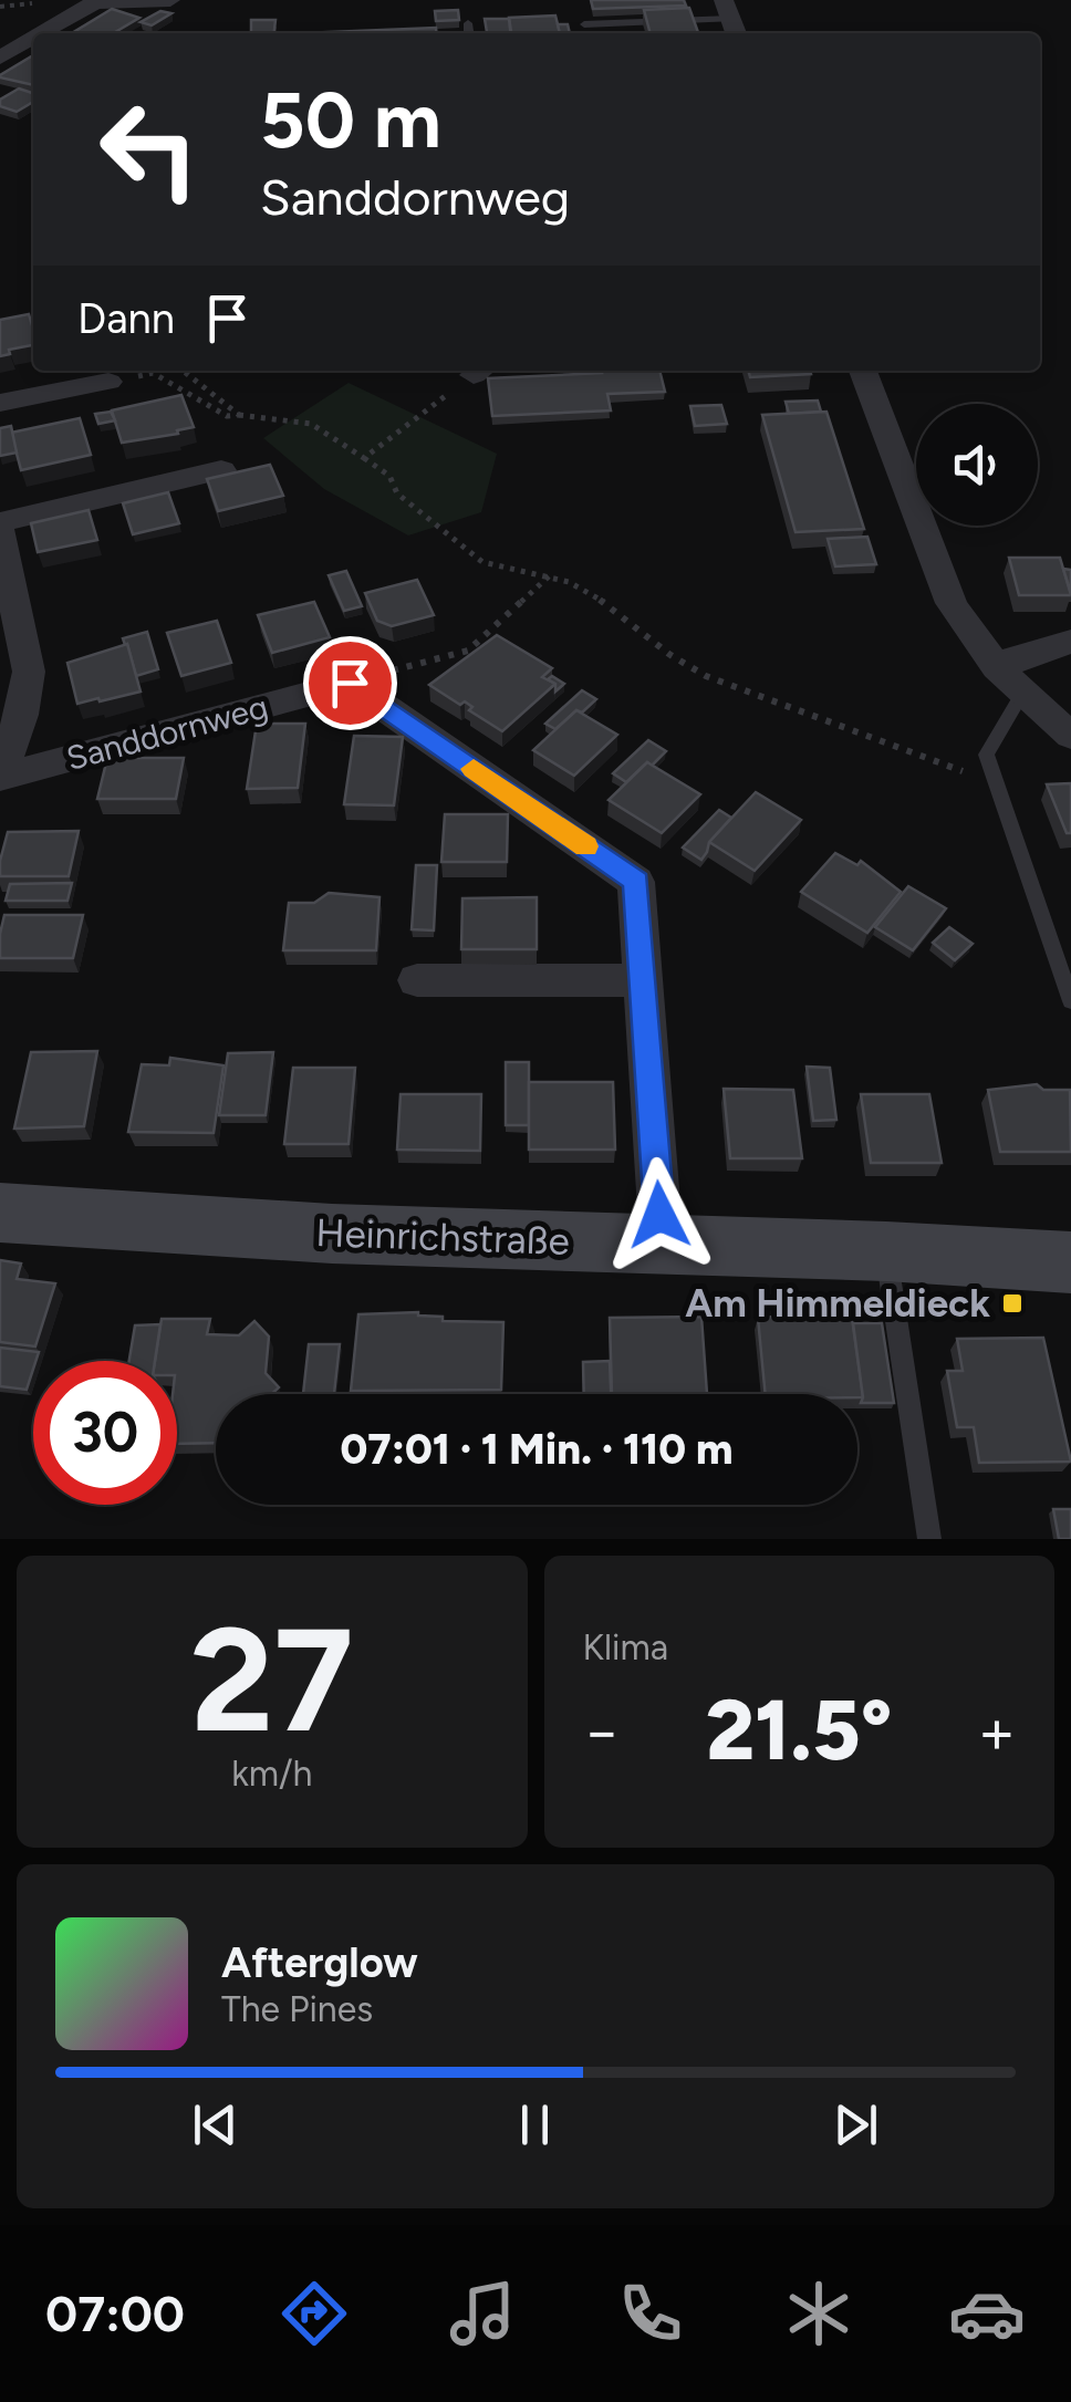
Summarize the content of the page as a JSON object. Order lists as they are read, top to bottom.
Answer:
{
  "streets": {
    "street": ["Sanddornweg", "Heinrichstraße"]
  },
  "places": {
    "transit": ["Am Himmeldieck"]
  },
  "page": {
    "turn": ["50 m", "Sanddornweg"],
    "then": "Dann",
    "limit": "30",
    "trip": "07:01 · 1 Min. · 110 m",
    "tile": [
      ["27", "km/h"],
      "Klima"
    ],
    "heat": ["−", "21.5°", "+"],
    "song": ["Afterglow", "The Pines"],
    "tabs": "07:00"
  }
}
